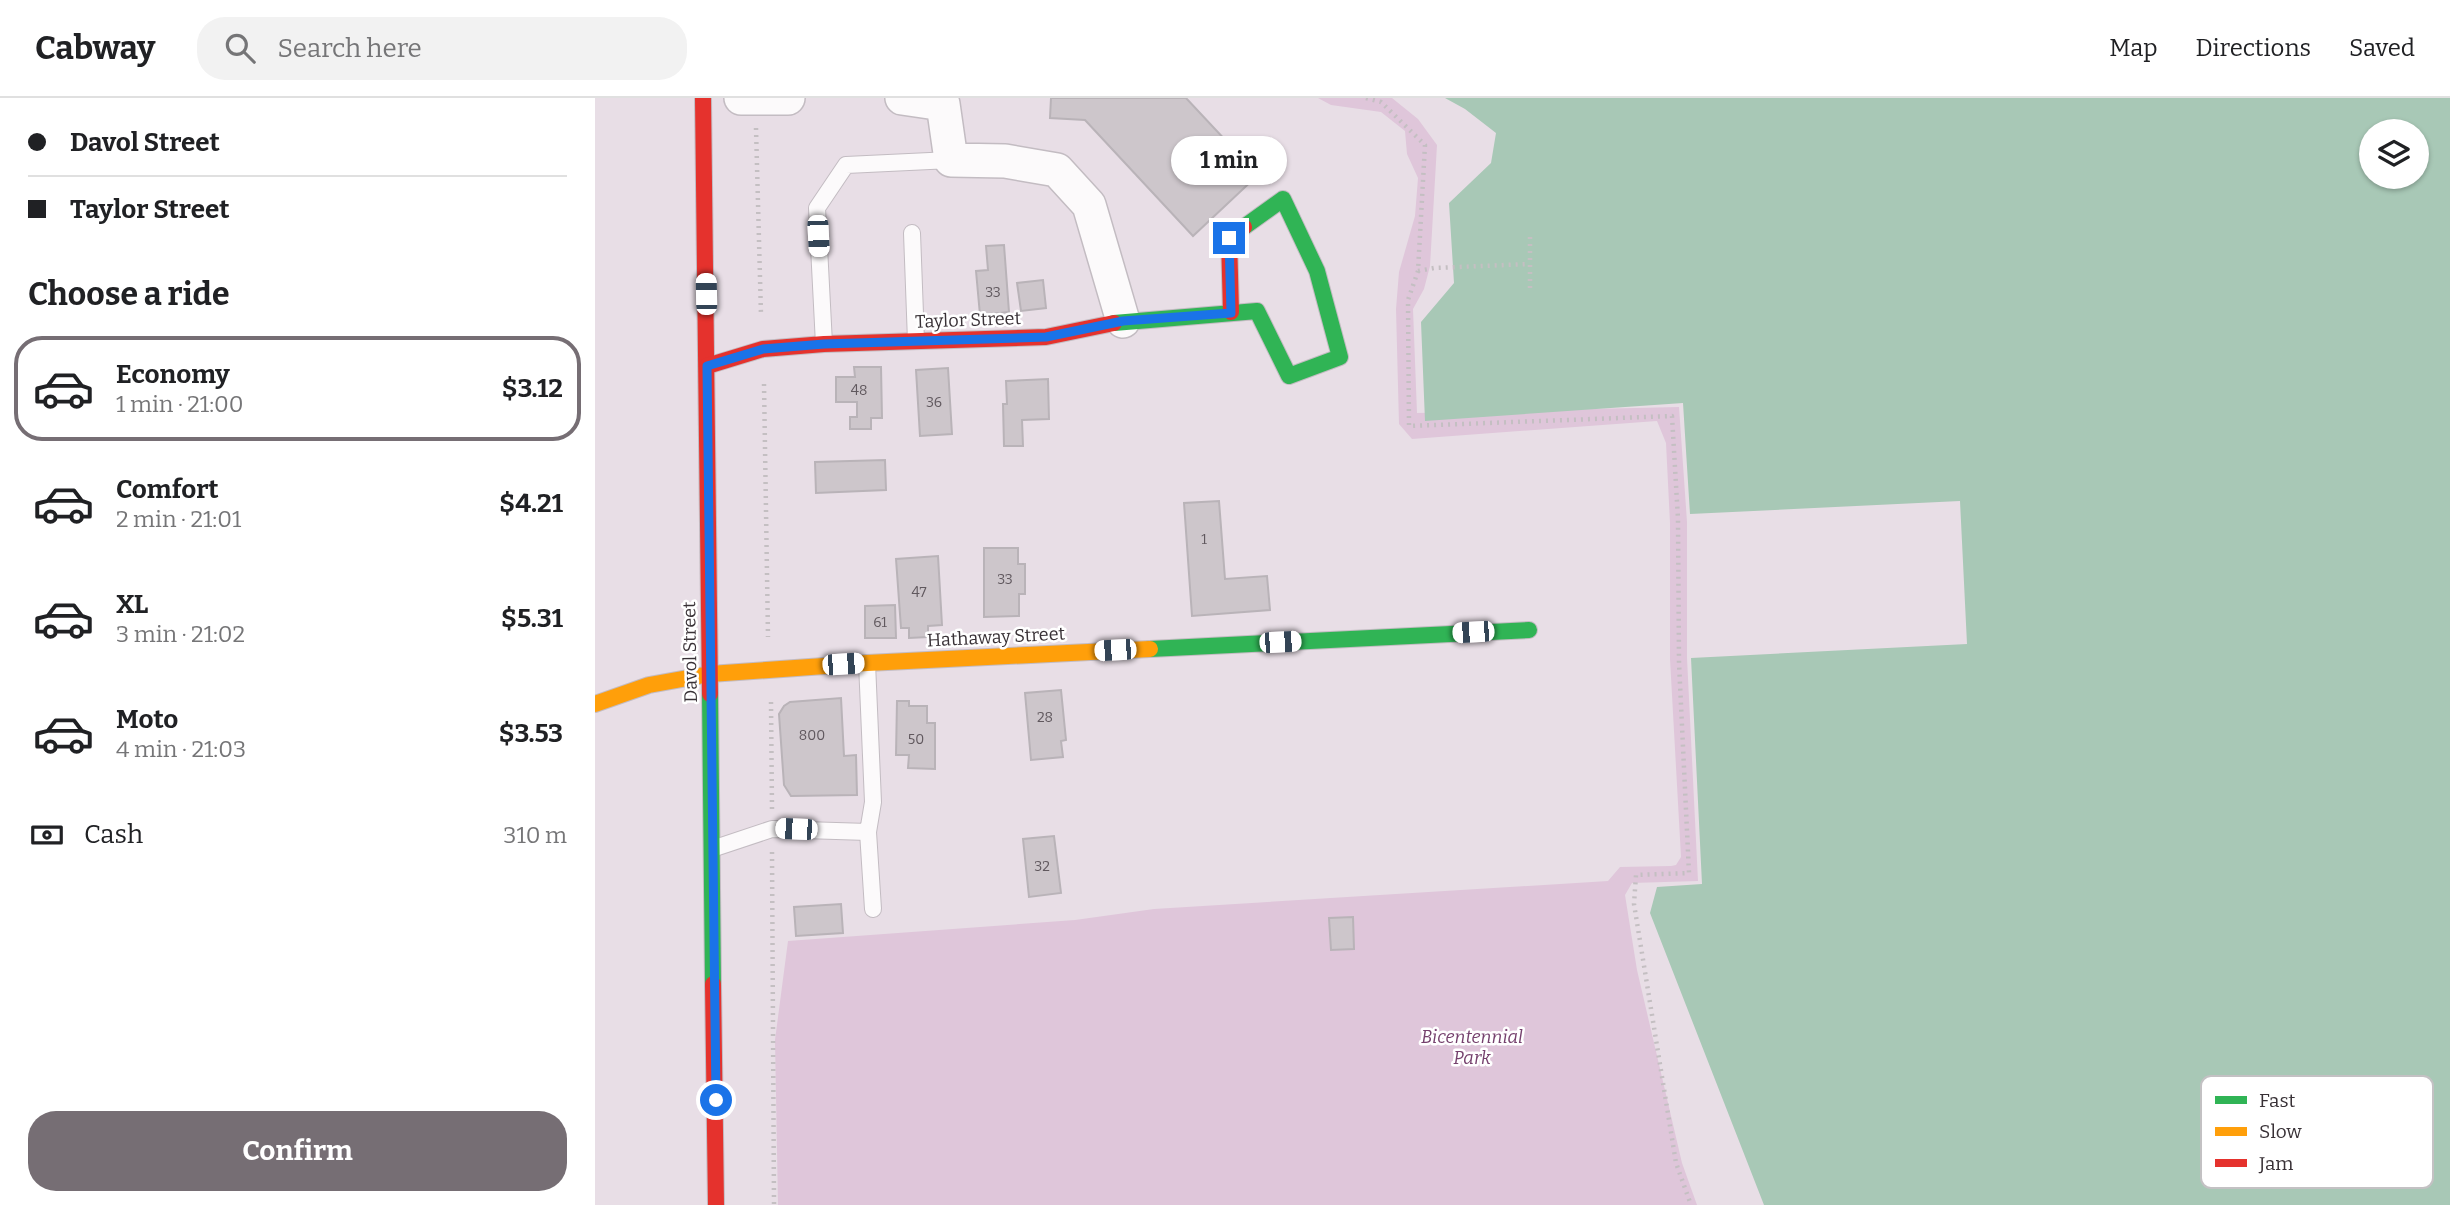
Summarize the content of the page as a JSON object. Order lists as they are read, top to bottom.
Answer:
{
  "streets": {
    "main road": ["Taylor Street", "Hathaway Street", "Davol Street"]
  },
  "crossings": [
    ["Taylor Street", "Davol Street"],
    ["Hathaway Street", "Davol Street"]
  ],
  "parks": ["Bicentennial Park"],
  "house_numbers": [
    "33",
    "48",
    "36",
    "1",
    "33",
    "47",
    "61",
    "28",
    "800",
    "50",
    "32"
  ],
  "legend": ["Fast", "Slow", "Jam"],
  "page": {
    "header": "Cabway",
    "search": "Search here",
    "nav": ["Map", "Directions", "Saved"],
    "banner": ["Davol Street", "Taylor Street"],
    "bubble": "1 min",
    "heading": "Choose a ride",
    "list": [
      {
        "name": "Economy",
        "note": "1 min · 21:00",
        "value": "$3.12"
      },
      {
        "name": "Comfort",
        "note": "2 min · 21:01",
        "value": "$4.21"
      },
      {
        "name": "XL",
        "note": "3 min · 21:02",
        "value": "$5.31"
      },
      {
        "name": "Moto",
        "note": "4 min · 21:03",
        "value": "$3.53"
      }
    ],
    "pay": ["Cash", "310 m"],
    "buttons": "Confirm"
  }
}
